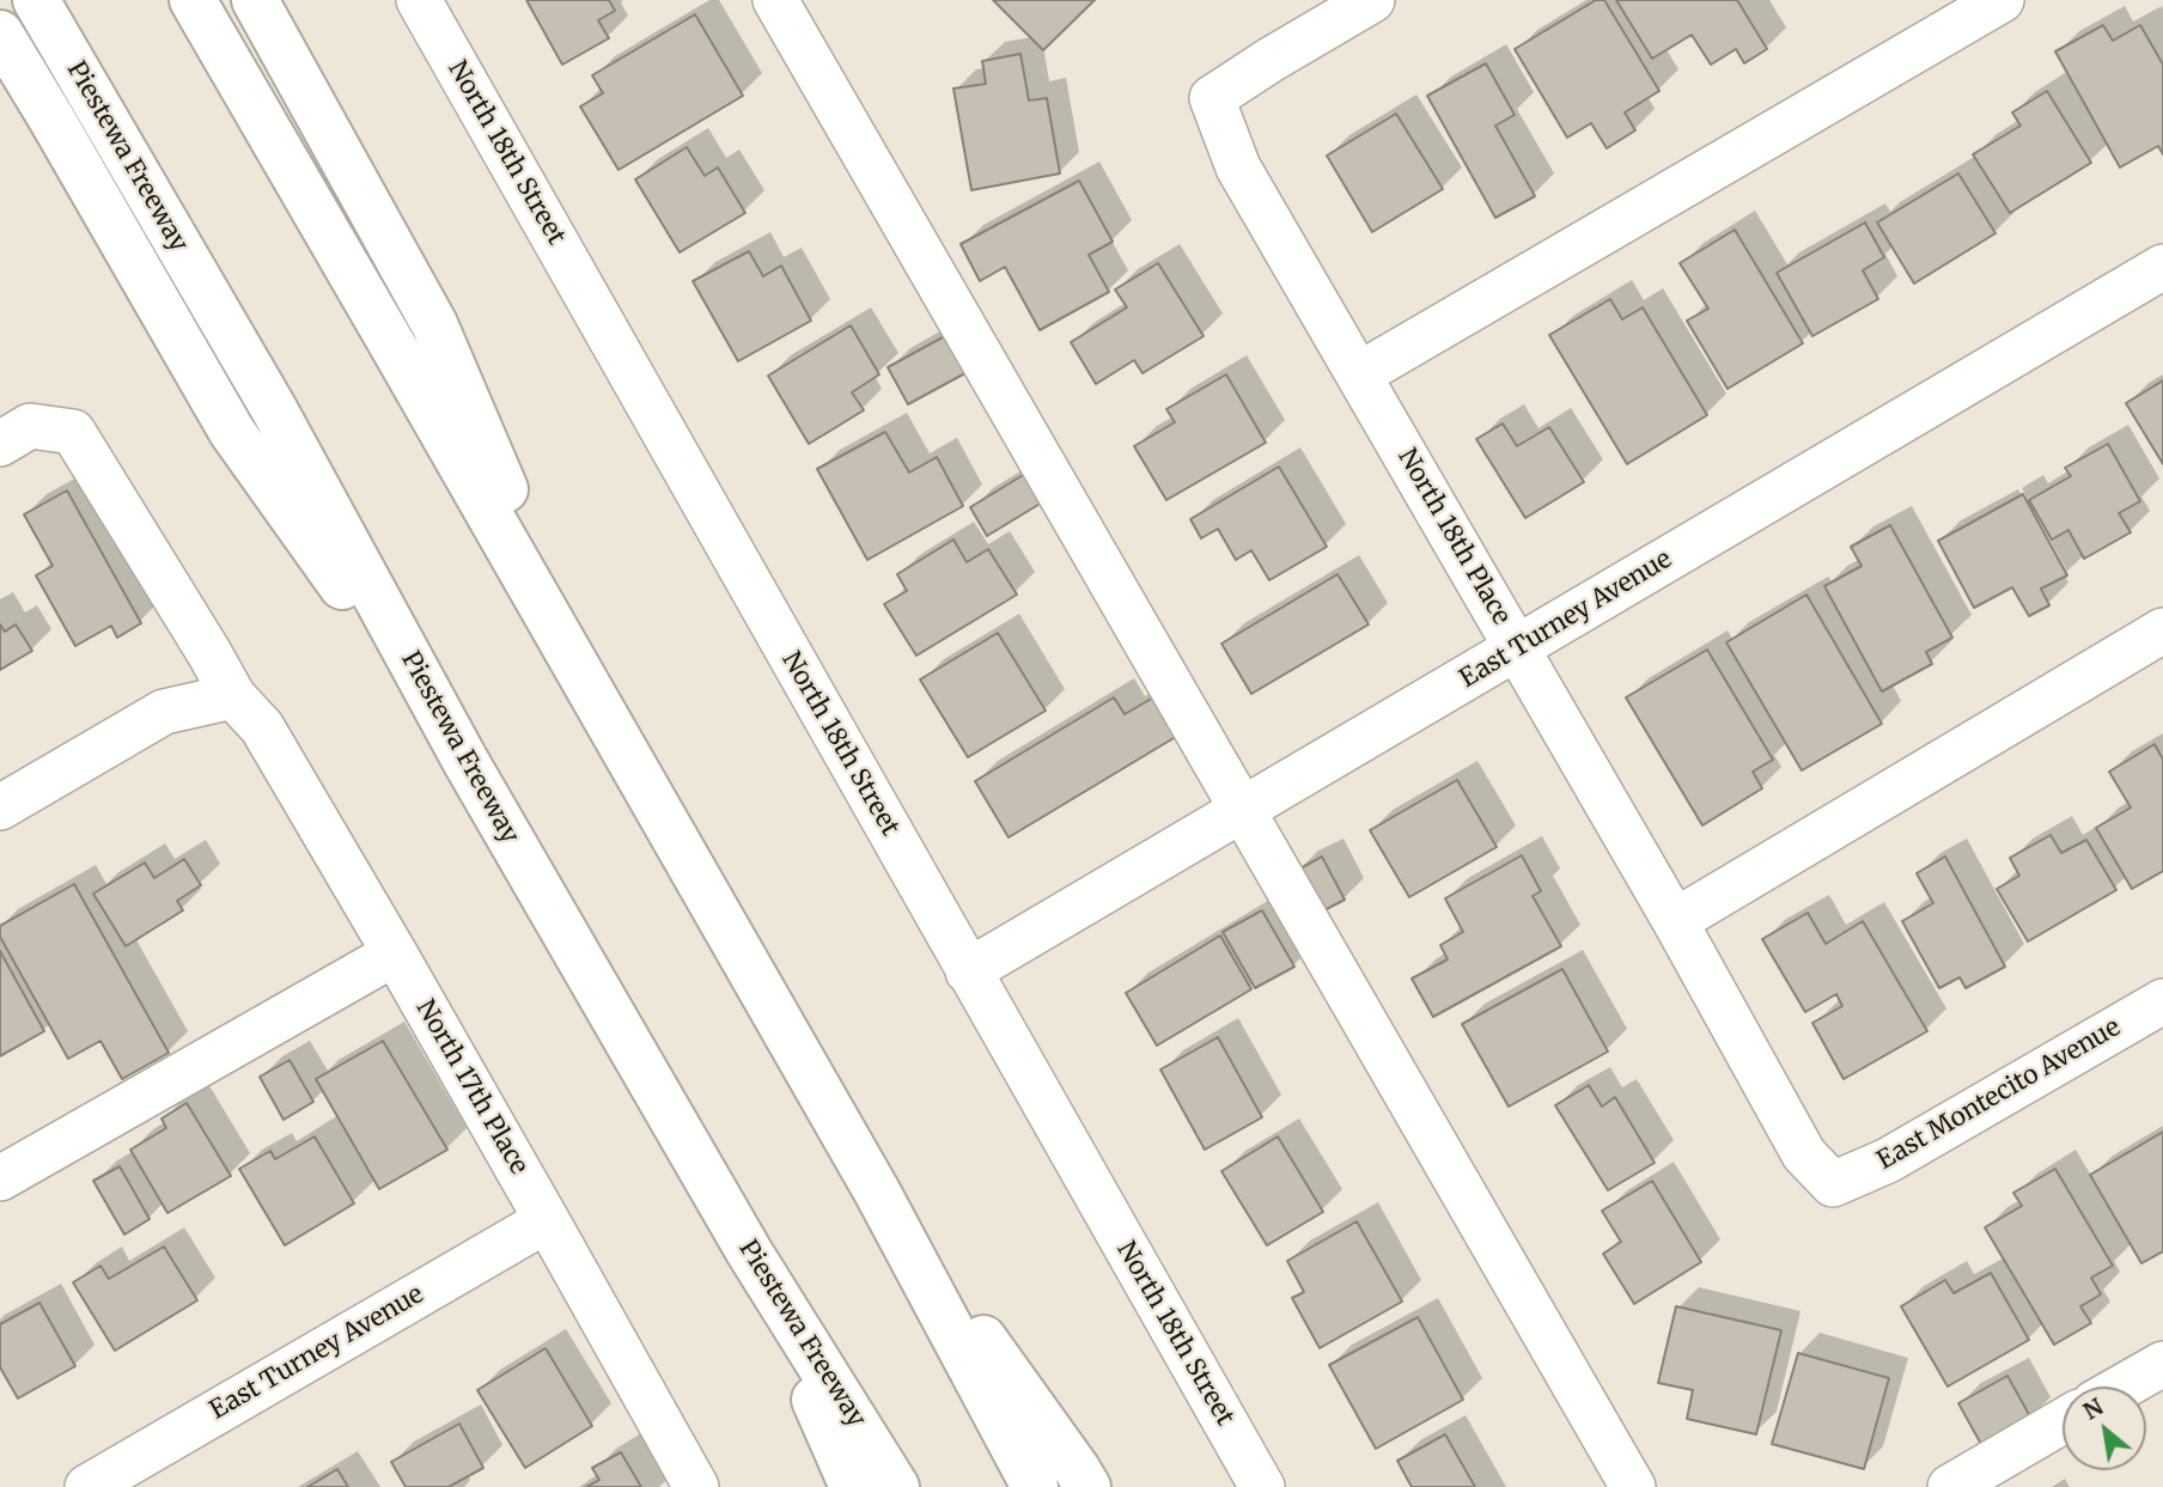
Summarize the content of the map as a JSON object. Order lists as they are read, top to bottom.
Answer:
{
  "streets": {
    "highway": ["Piestewa Freeway"],
    "street": [
      "North 18th Street",
      "North 18th Place",
      "East Turney Avenue",
      "North 17th Place",
      "East Montecito Avenue"
    ]
  },
  "crossings": [
    ["North 18th Street", "East Turney Avenue"],
    ["North 18th Place", "East Turney Avenue"],
    ["North 18th Place", "East Montecito Avenue"],
    ["East Turney Avenue", "North 17th Place"]
  ],
  "north": "top left"
}
